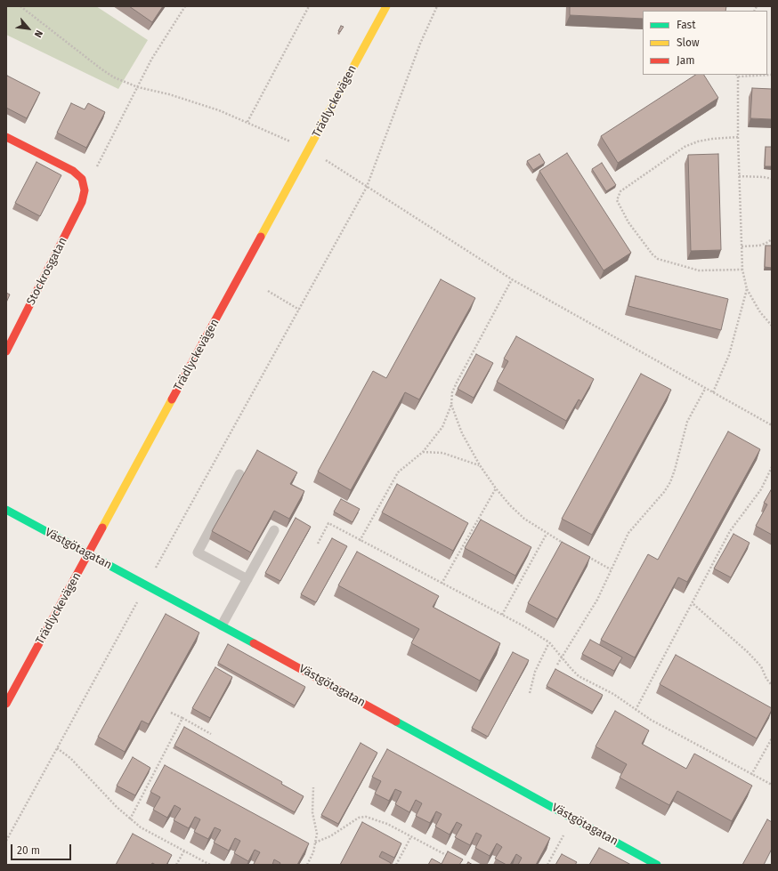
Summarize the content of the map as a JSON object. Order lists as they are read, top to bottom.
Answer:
{
  "streets": {
    "street": ["Trädlyckevägen", "Stockrosgatan", "Västgötagatan"]
  },
  "crossings": [
    ["Trädlyckevägen", "Västgötagatan"]
  ],
  "legend": ["Fast", "Slow", "Jam"],
  "scale_bar": "20 m",
  "north": "bottom right"
}
